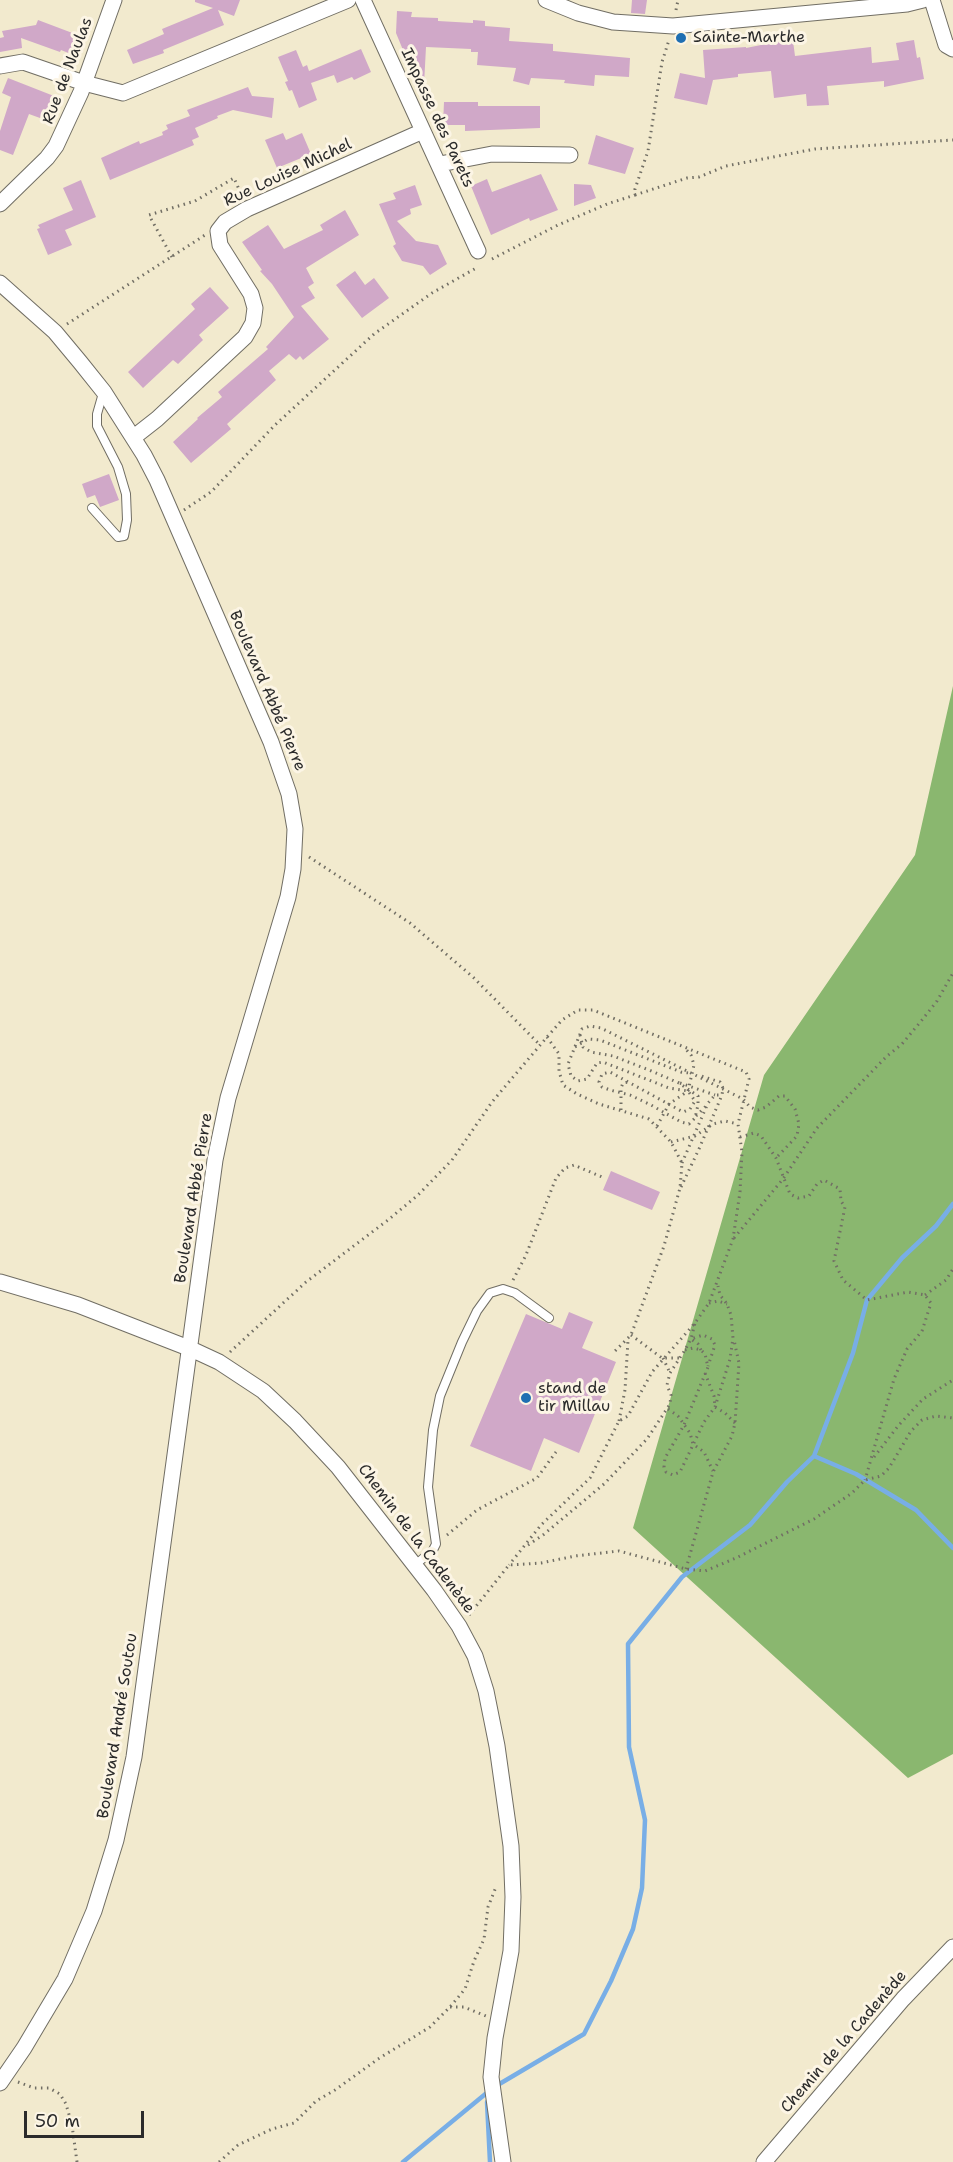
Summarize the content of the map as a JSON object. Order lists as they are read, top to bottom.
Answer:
{
  "streets": {
    "street": [
      "Rue de Naulas",
      "Impasse des Parets",
      "Rue Louise Michel",
      "Boulevard Abbé Pierre",
      "Chemin de la Cadenède",
      "Boulevard André Soutou"
    ]
  },
  "crossings": [
    ["Impasse des Parets", "Rue Louise Michel"],
    ["Rue Louise Michel", "Boulevard Abbé Pierre"],
    ["Boulevard Abbé Pierre", "Chemin de la Cadenède"],
    ["Boulevard Abbé Pierre", "Boulevard André Soutou"],
    ["Chemin de la Cadenède", "Boulevard André Soutou"]
  ],
  "places": ["Sainte-Marthe", "stand de tir Millau"],
  "scale_bar": "50 m"
}
